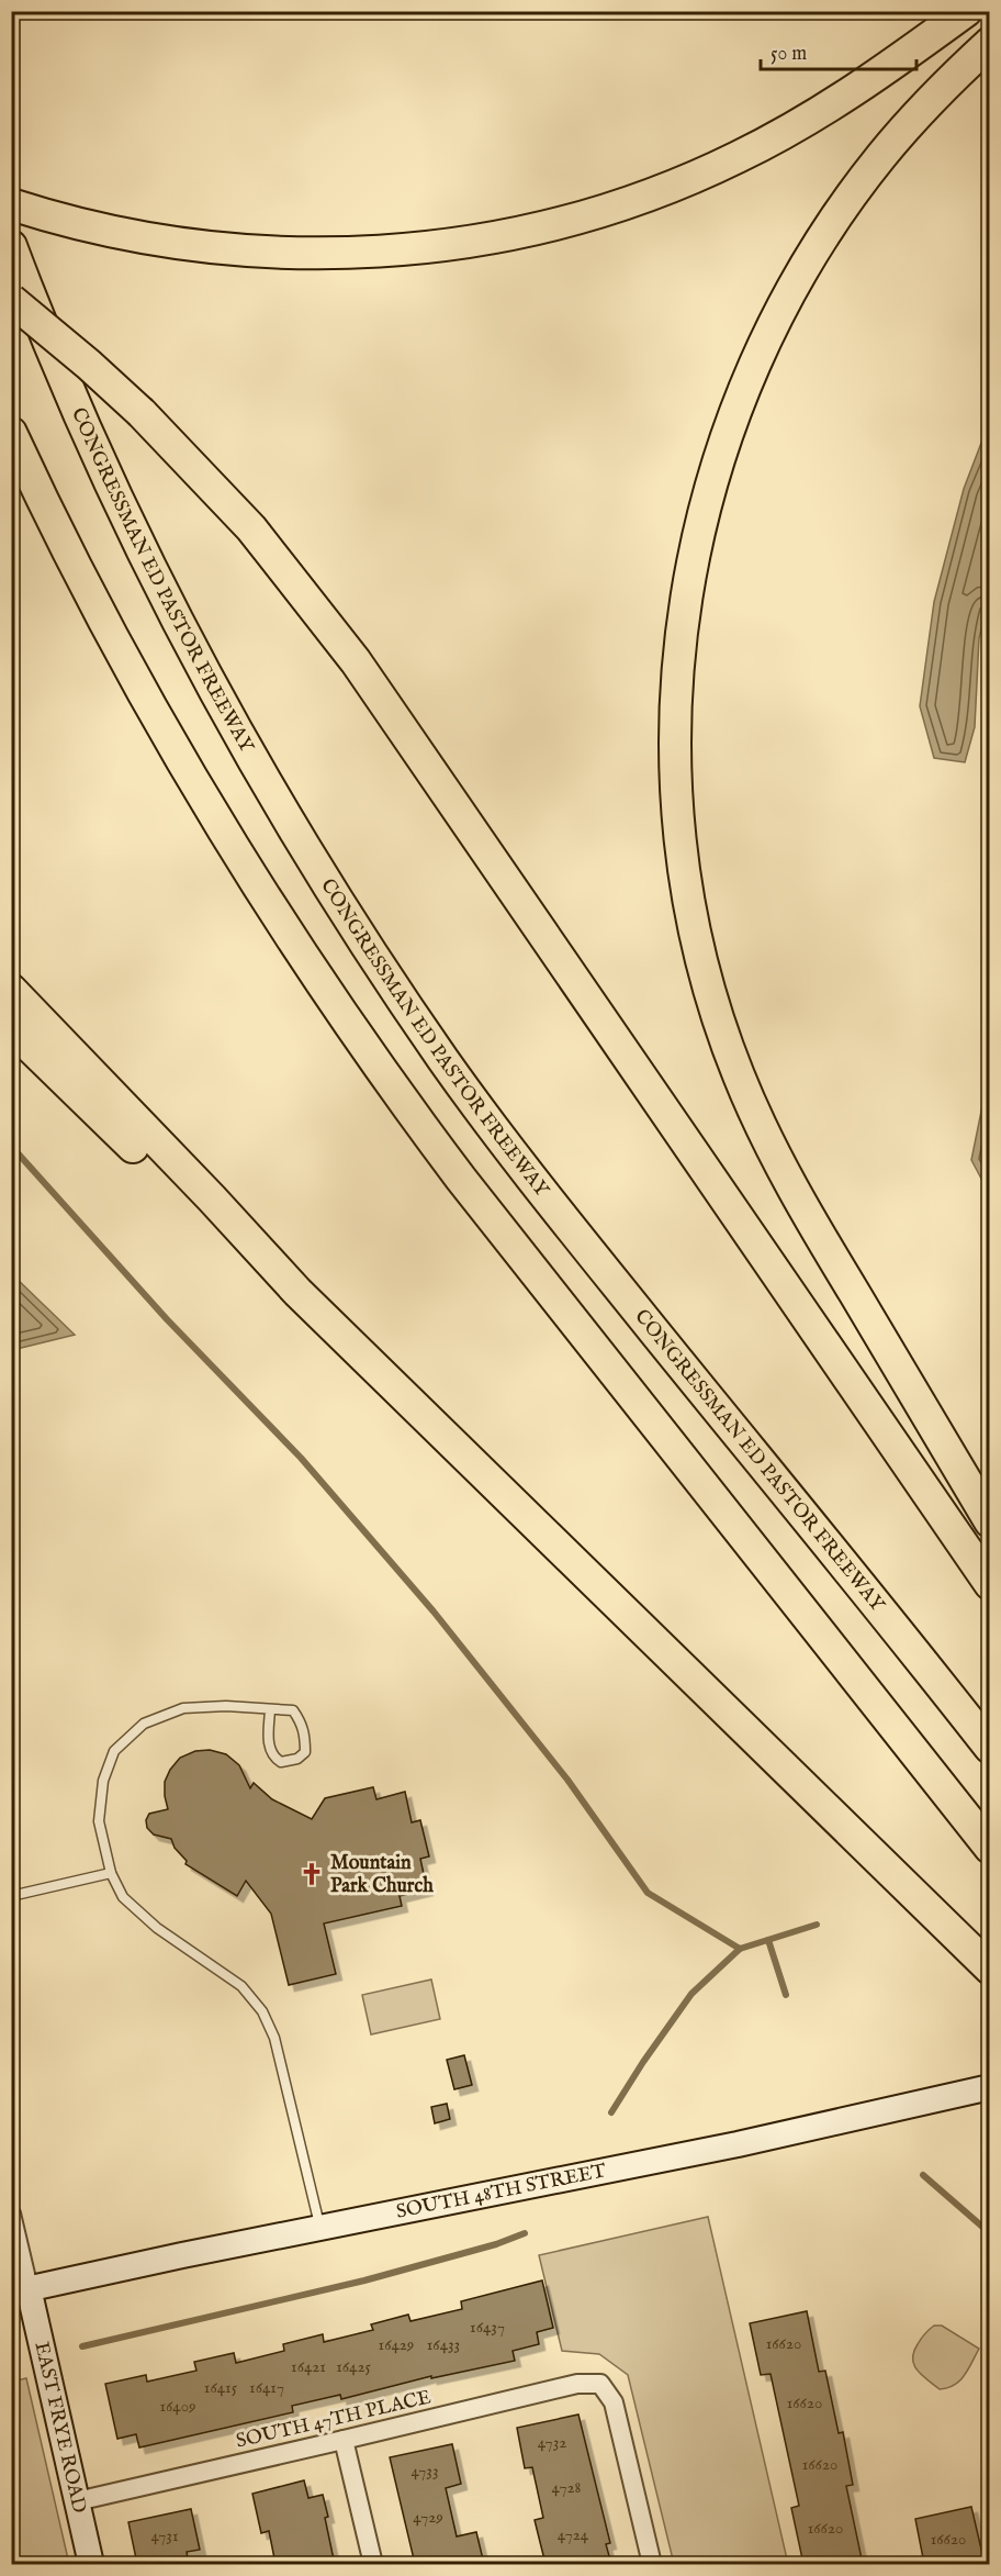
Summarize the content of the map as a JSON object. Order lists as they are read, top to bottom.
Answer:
{
  "streets": {
    "highway": ["CONGRESSMAN ED PASTOR FREEWAY"],
    "street": ["SOUTH 48TH STREET", "SOUTH 47TH PLACE", "EAST FRYE ROAD"]
  },
  "crossings": [
    ["SOUTH 48TH STREET", "EAST FRYE ROAD"],
    ["SOUTH 47TH PLACE", "EAST FRYE ROAD"]
  ],
  "places": {
    "church": ["Mountain Park Church"]
  },
  "house_numbers": [
    "16437",
    "16620",
    "16429",
    "16433",
    "16421",
    "16425",
    "16415",
    "16417",
    "16620",
    "16409",
    "4732",
    "16620",
    "4733",
    "4728",
    "4729",
    "16620",
    "4724",
    "4731",
    "16620"
  ],
  "scale_bar": "50 m"
}
